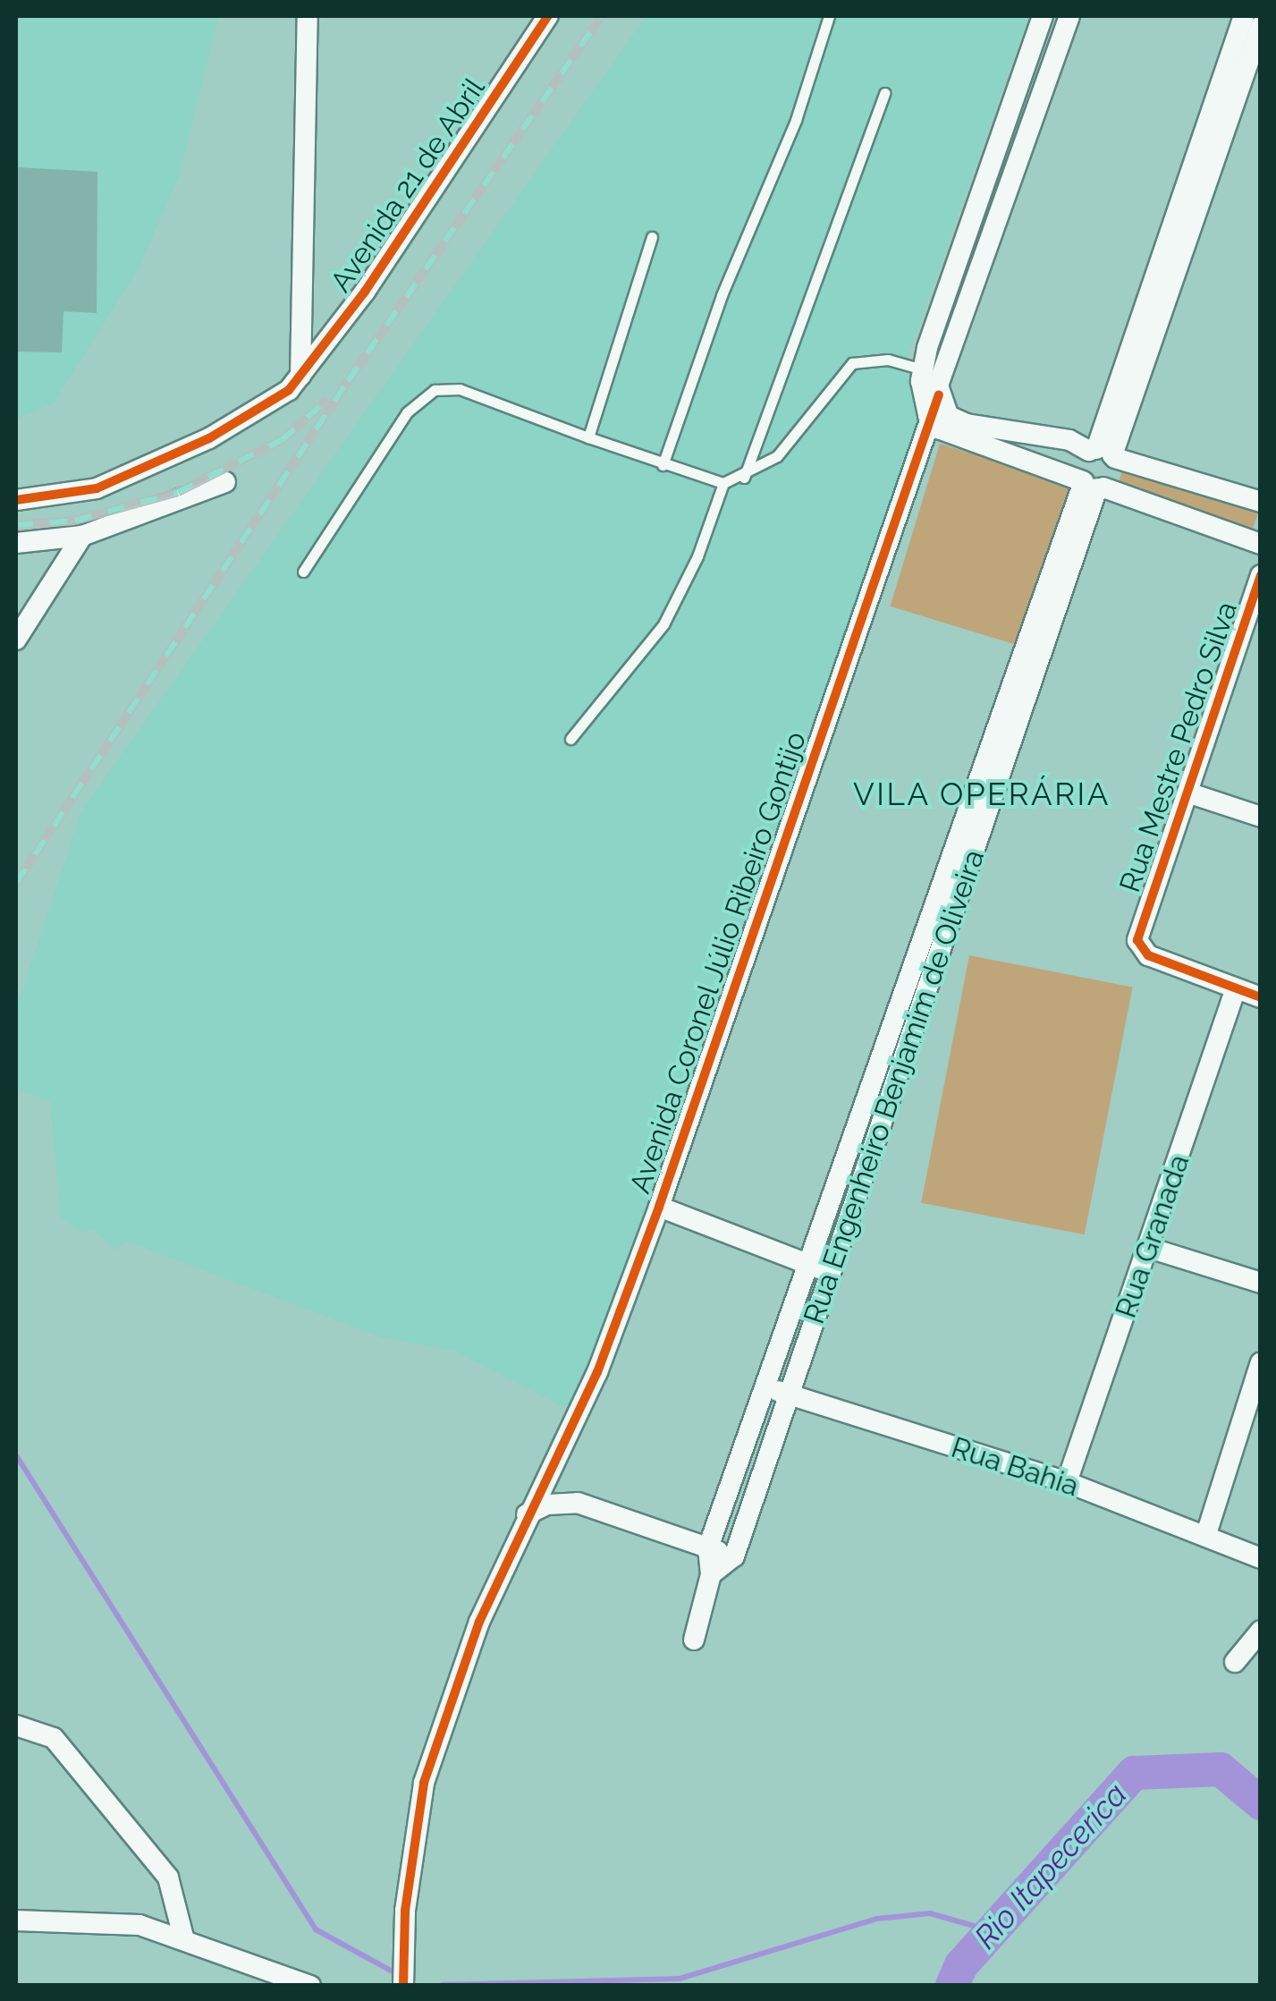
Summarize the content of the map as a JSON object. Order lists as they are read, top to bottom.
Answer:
{
  "streets": {
    "street": [
      "Avenida 21 de Abril",
      "Rua Mestre Pedro Silva",
      "Avenida Coronel Júlio Ribeiro Gontijo",
      "Rua Engenheiro Benjamim de Oliveira",
      "Rua Granada",
      "Rua Bahia"
    ]
  },
  "crossings": [
    ["Rua Mestre Pedro Silva", "Rua Granada"],
    ["Rua Engenheiro Benjamim de Oliveira", "Rua Bahia"],
    ["Rua Granada", "Rua Bahia"]
  ],
  "districts": ["VILA OPERÁRIA"],
  "water": ["Rio Itapecerica"]
}
